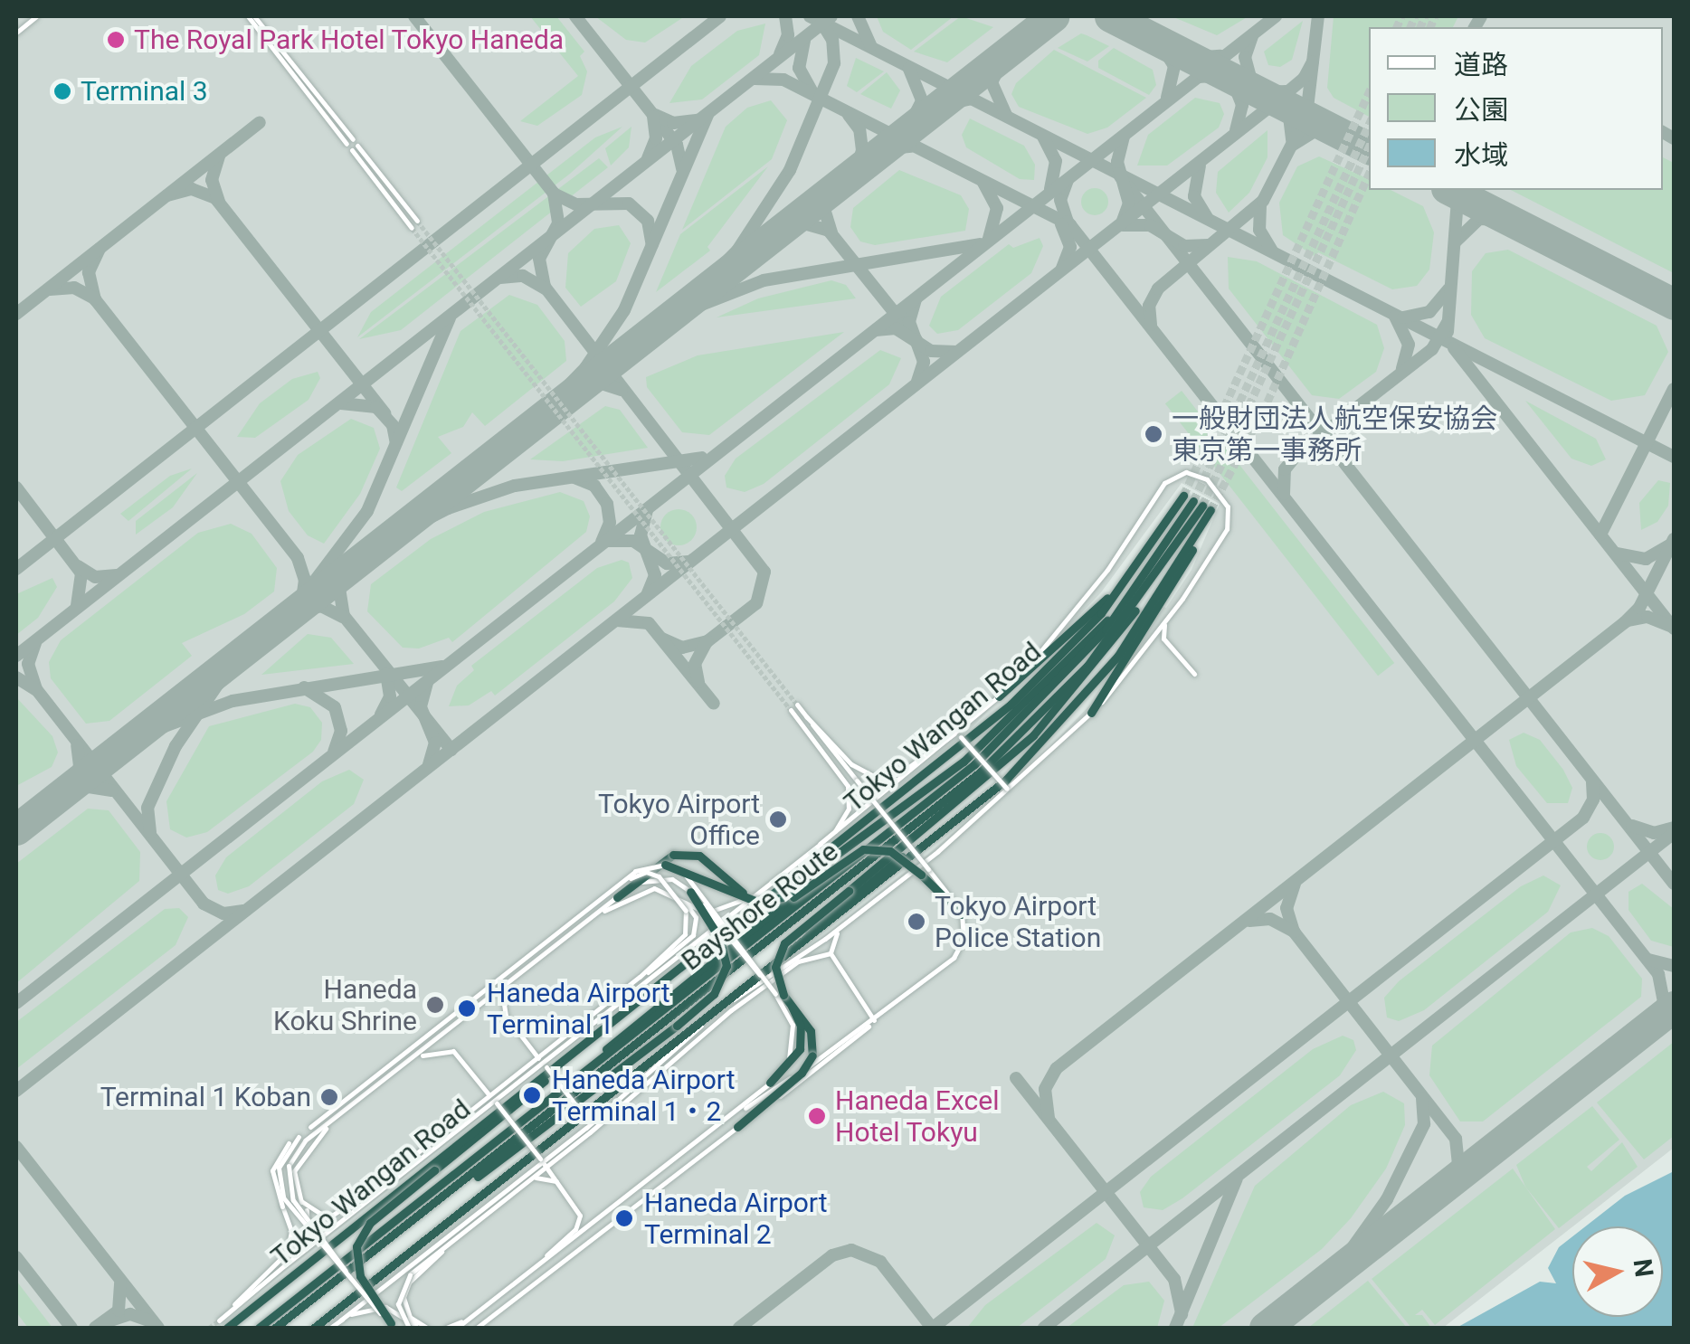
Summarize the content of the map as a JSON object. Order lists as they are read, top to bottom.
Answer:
{
  "streets": {
    "highway": ["Tokyo Wangan Road", "Bayshore Route"]
  },
  "places": [
    "The Royal Park Hotel Tokyo Haneda",
    "Terminal 3",
    "一般財団法人航空保安協会 東京第一事務所",
    "Tokyo Airport Office",
    "Tokyo Airport Police Station",
    "Haneda Koku Shrine",
    "Haneda Airport Terminal 1",
    "Haneda Airport Terminal 1・2",
    "Terminal 1 Koban",
    "Haneda Excel Hotel Tokyu",
    "Haneda Airport Terminal 2"
  ],
  "legend": ["道路", "公園", "水域"],
  "north": "right"
}
